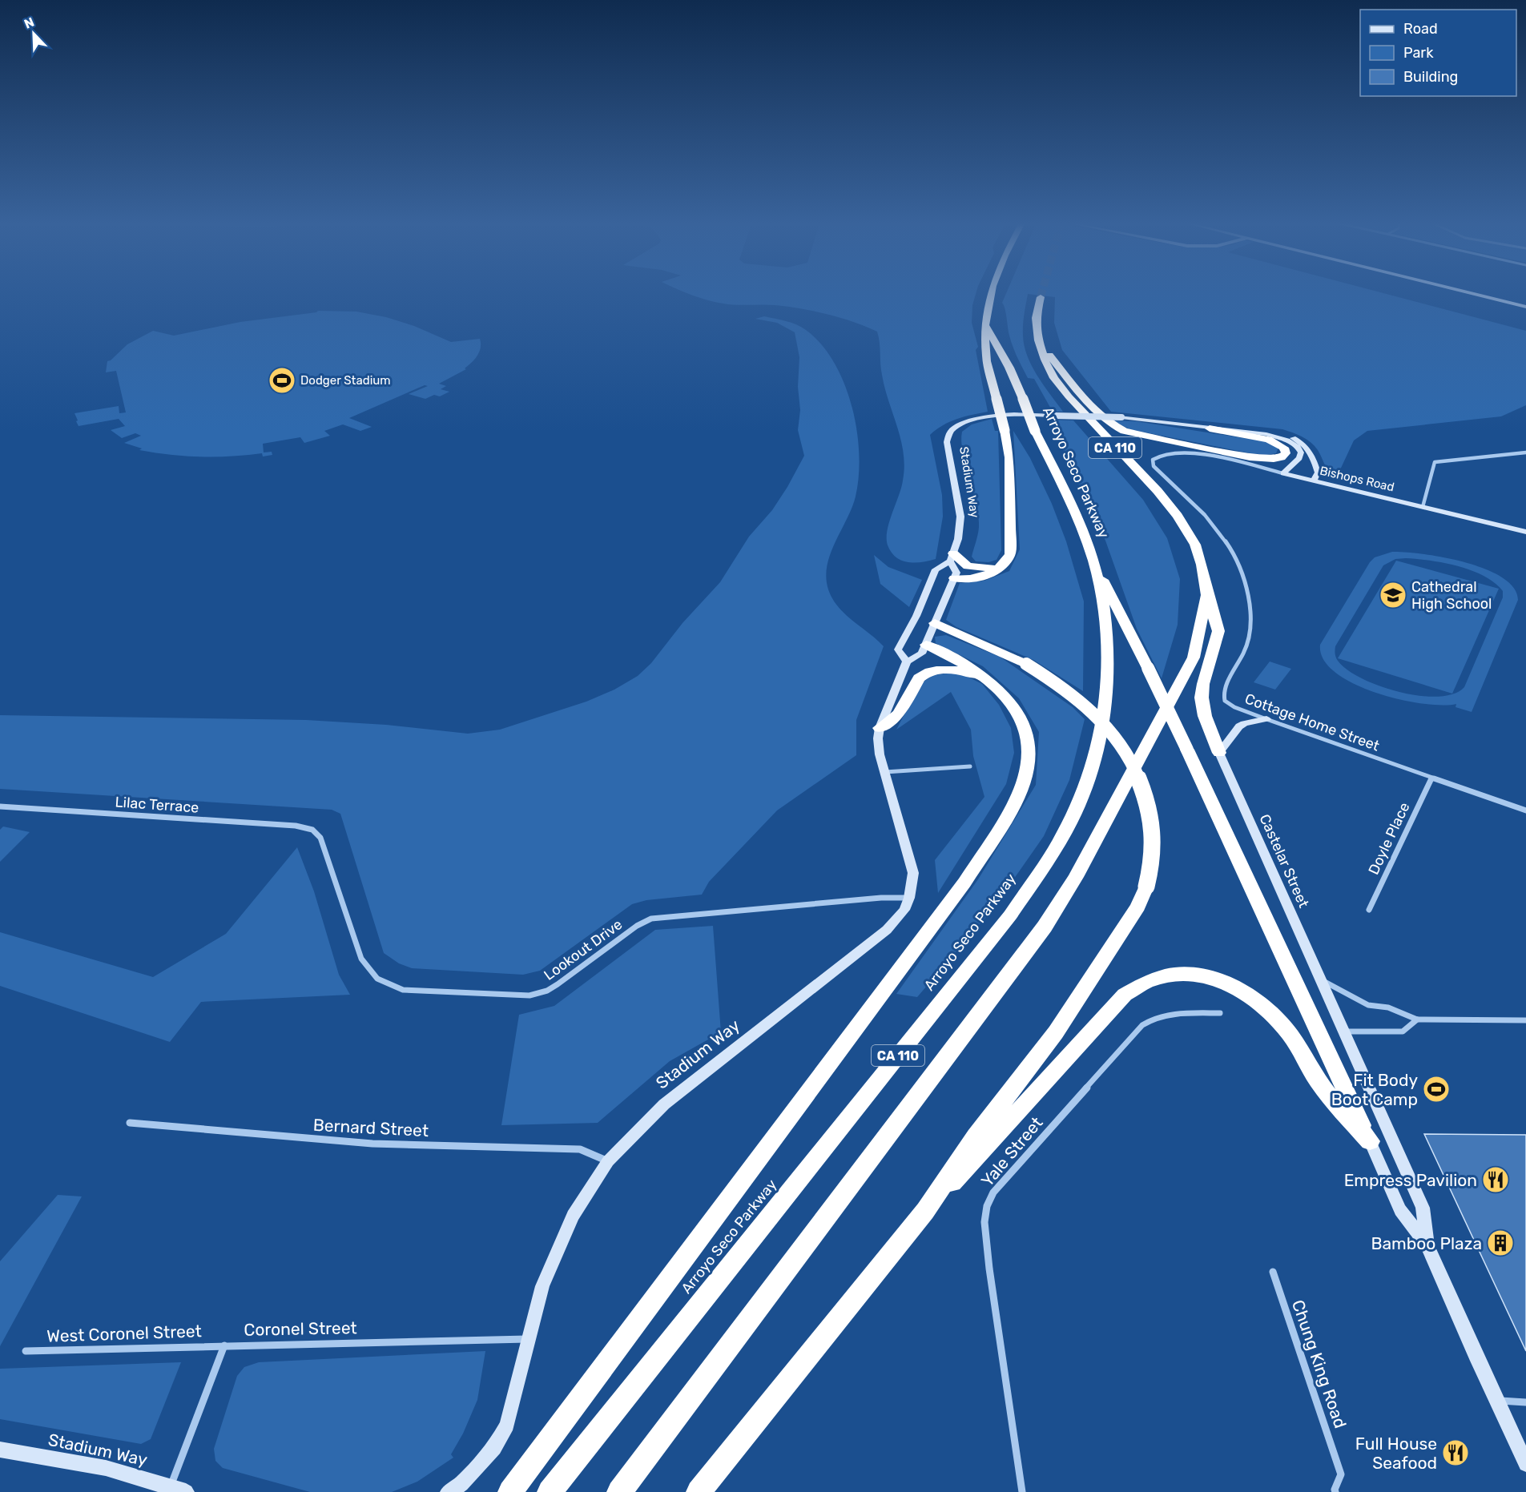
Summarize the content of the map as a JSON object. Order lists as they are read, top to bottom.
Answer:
{
  "streets": {
    "highway": ["CA 110", "Arroyo Seco Parkway"],
    "street": [
      "Bishops Road",
      "Stadium Way",
      "Cottage Home Street",
      "Lilac Terrace",
      "Doyle Place",
      "Castelar Street",
      "Lookout Drive",
      "Bernard Street",
      "Yale Street",
      "Coronel Street",
      "West Coronel Street",
      "Chung King Road"
    ]
  },
  "crossings": [
    ["Bishops Road", "Stadium Way"],
    ["Bishops Road", "Cottage Home Street"],
    ["Stadium Way", "Lookout Drive"],
    ["Stadium Way", "Bernard Street"],
    ["Stadium Way", "Coronel Street"],
    ["Cottage Home Street", "Doyle Place"],
    ["Lilac Terrace", "Lookout Drive"],
    ["Coronel Street", "West Coronel Street"]
  ],
  "places": {
    "sports": ["Dodger Stadium", "Fit Body Boot Camp"],
    "school or university": ["Cathedral High School"],
    "restaurant": ["Empress Pavilion", "Full House Seafood"],
    "building": ["Bamboo Plaza"]
  },
  "legend": ["Road", "Park", "Building"],
  "north": "top left"
}
